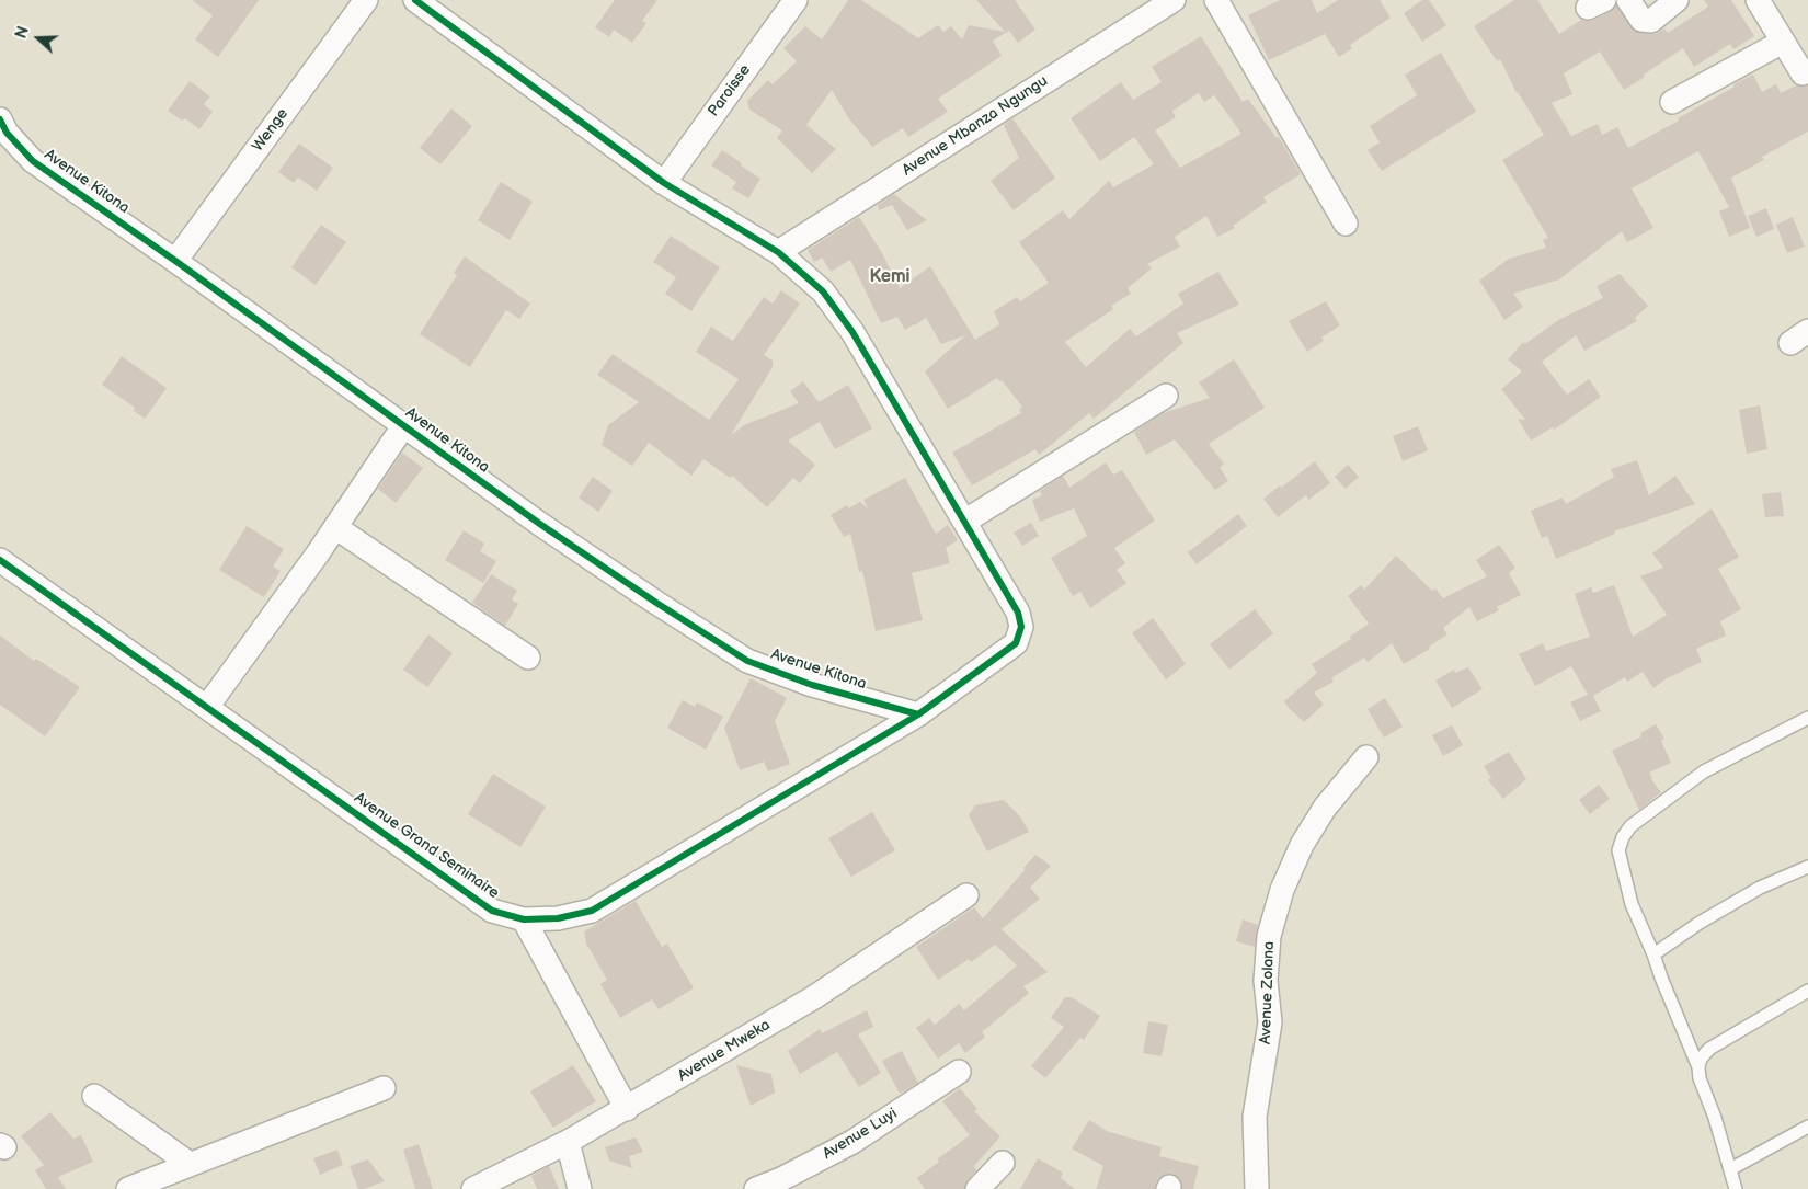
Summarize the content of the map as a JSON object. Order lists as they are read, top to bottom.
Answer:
{
  "streets": {
    "street": [
      "Paroisse",
      "Avenue Mbanza Ngungu",
      "Wenge",
      "Avenue Kitona",
      "Avenue Grand Seminaire",
      "Avenue Zolana",
      "Avenue Mweka",
      "Avenue Luyi"
    ]
  },
  "crossings": [
    ["Wenge", "Avenue Kitona"],
    ["Avenue Kitona", "Avenue Grand Seminaire"]
  ],
  "districts": ["Kemi"],
  "north": "left"
}
